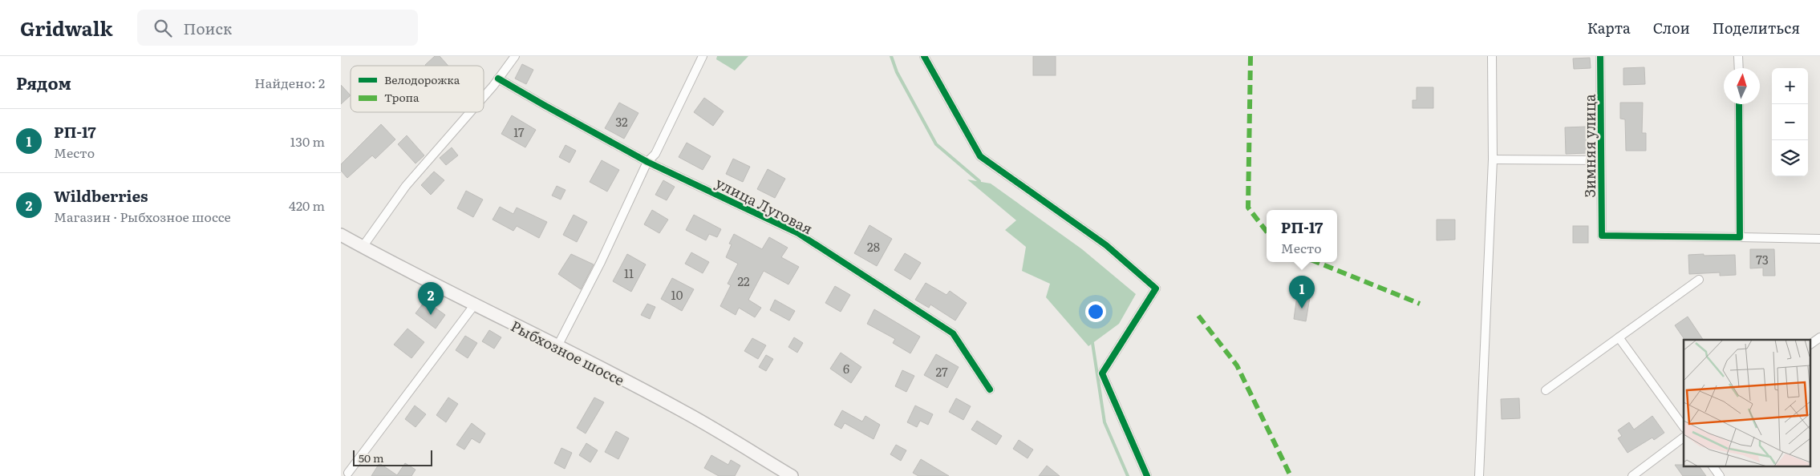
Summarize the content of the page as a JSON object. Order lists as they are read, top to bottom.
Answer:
{
  "streets": {
    "main road": ["Рыбхозное шоссе"],
    "street": ["Зимняя улица", "улица Луговая"]
  },
  "house_numbers": [
    "32",
    "17",
    "28",
    "73",
    "11",
    "22",
    "10",
    "6",
    "27"
  ],
  "legend": ["Велодорожка", "Тропа"],
  "scale_bar": "50 m",
  "north": "top",
  "page": {
    "header": "Gridwalk",
    "search": "Поиск",
    "nav": ["Карта", "Слои", "Поделиться"],
    "heading": ["Рядом", "Найдено: 2"],
    "map_buttons": ["+", "−"],
    "list": [
      {
        "mark": "1",
        "name": "РП-17",
        "note": "Место",
        "value": "130 m"
      },
      {
        "mark": "2",
        "name": "Wildberries",
        "note": "Магазин · Рыбхозное шоссе",
        "value": "420 m"
      }
    ],
    "popup": ["РП-17", "Место"],
    "pins": ["1", "2"],
    "scale": "50 m"
  }
}
